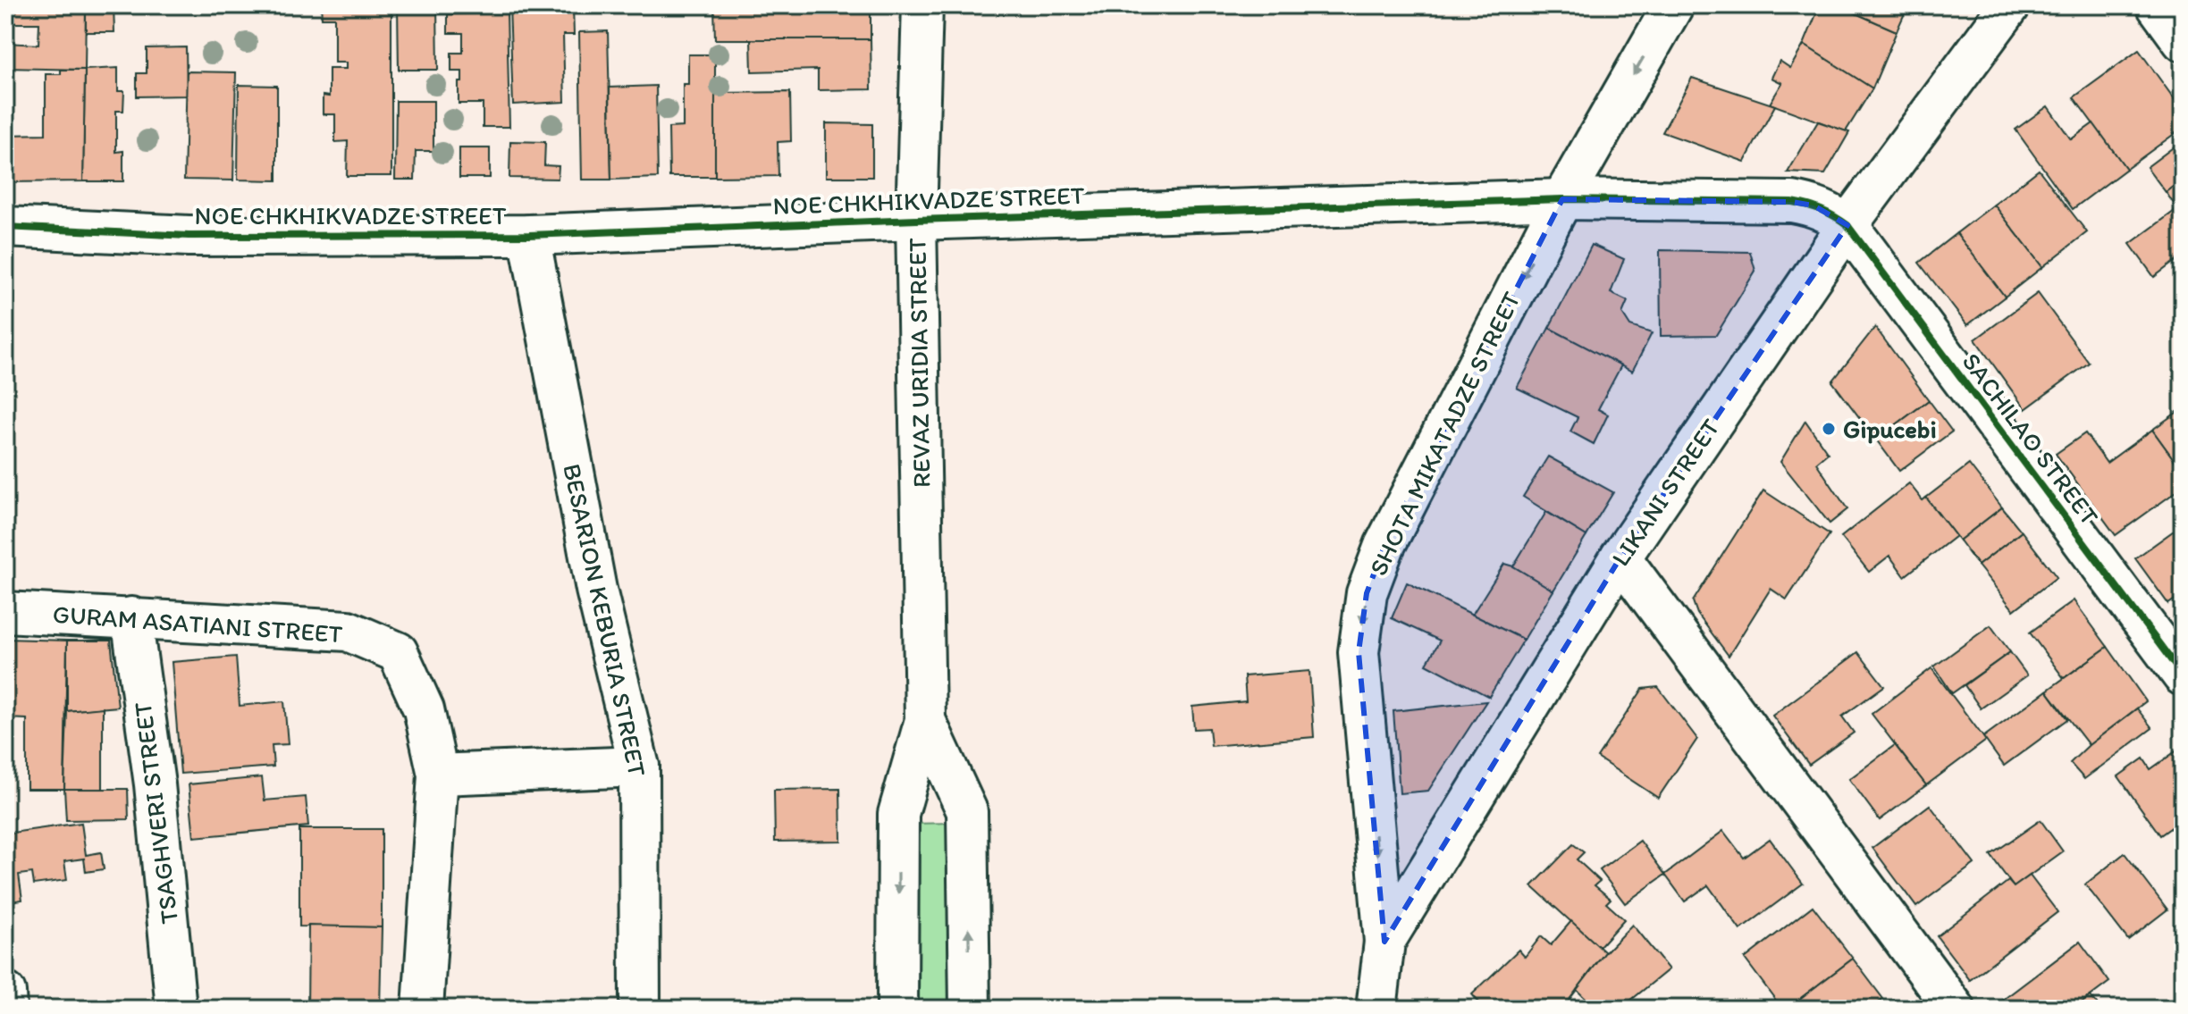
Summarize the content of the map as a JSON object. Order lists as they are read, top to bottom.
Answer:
{
  "streets": {
    "street": [
      "NOE CHKHIKVADZE STREET",
      "REVAZ URIDIA STREET",
      "SHOTA MIKATADZE STREET",
      "SACHILAO STREET",
      "LIKANI STREET",
      "BESARION KEBURIA STREET",
      "GURAM ASATIANI STREET",
      "TSAGHVERI STREET"
    ]
  },
  "crossings": [
    ["NOE CHKHIKVADZE STREET", "REVAZ URIDIA STREET"],
    ["NOE CHKHIKVADZE STREET", "SHOTA MIKATADZE STREET"],
    ["NOE CHKHIKVADZE STREET", "SACHILAO STREET"],
    ["NOE CHKHIKVADZE STREET", "LIKANI STREET"],
    ["NOE CHKHIKVADZE STREET", "BESARION KEBURIA STREET"],
    ["SHOTA MIKATADZE STREET", "LIKANI STREET"],
    ["SACHILAO STREET", "LIKANI STREET"],
    ["GURAM ASATIANI STREET", "TSAGHVERI STREET"]
  ],
  "one_way": ["SHOTA MIKATADZE STREET"],
  "places": ["Gipucebi"]
}
